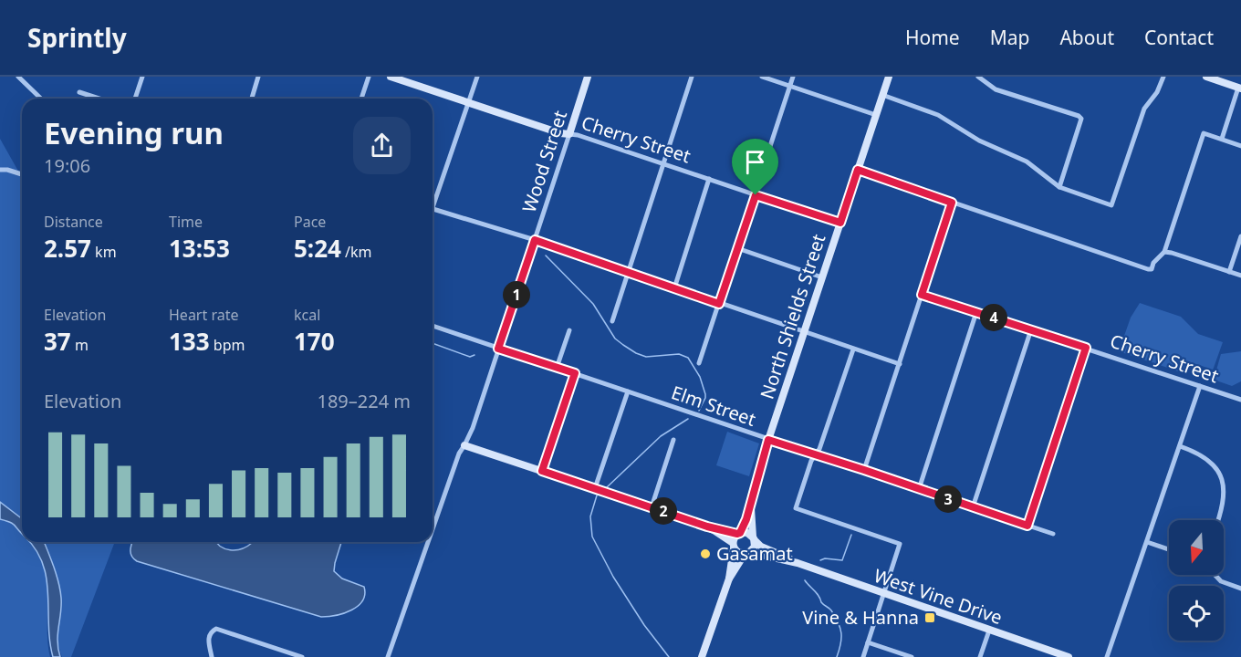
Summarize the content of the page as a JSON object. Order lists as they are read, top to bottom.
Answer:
{
  "streets": {
    "street": [
      "Cherry Street",
      "Wood Street",
      "North Shields Street",
      "Elm Street",
      "West Vine Drive"
    ]
  },
  "crossings": [
    ["Cherry Street", "Wood Street"],
    ["Cherry Street", "North Shields Street"],
    ["Wood Street", "Elm Street"],
    ["North Shields Street", "Elm Street"],
    ["North Shields Street", "West Vine Drive"]
  ],
  "places": {
    "other": ["Gasamat"],
    "transit": ["Vine & Hanna"]
  },
  "north": "bottom",
  "page": {
    "header": "Sprintly",
    "nav": [
      "Home",
      "Map",
      "About",
      "Contact"
    ],
    "heading": ["Evening run", "19:06"],
    "stats": [
      ["Distance", "2.57 km"],
      ["Time", "13:53"],
      ["Pace", "5:24 /km"],
      ["Elevation", "37 m"],
      ["Heart rate", "133 bpm"],
      ["kcal", "170"]
    ],
    "pins": [
      "1",
      "4",
      "3",
      "2"
    ],
    "chart": ["Elevation", "189–224 m"]
  }
}
